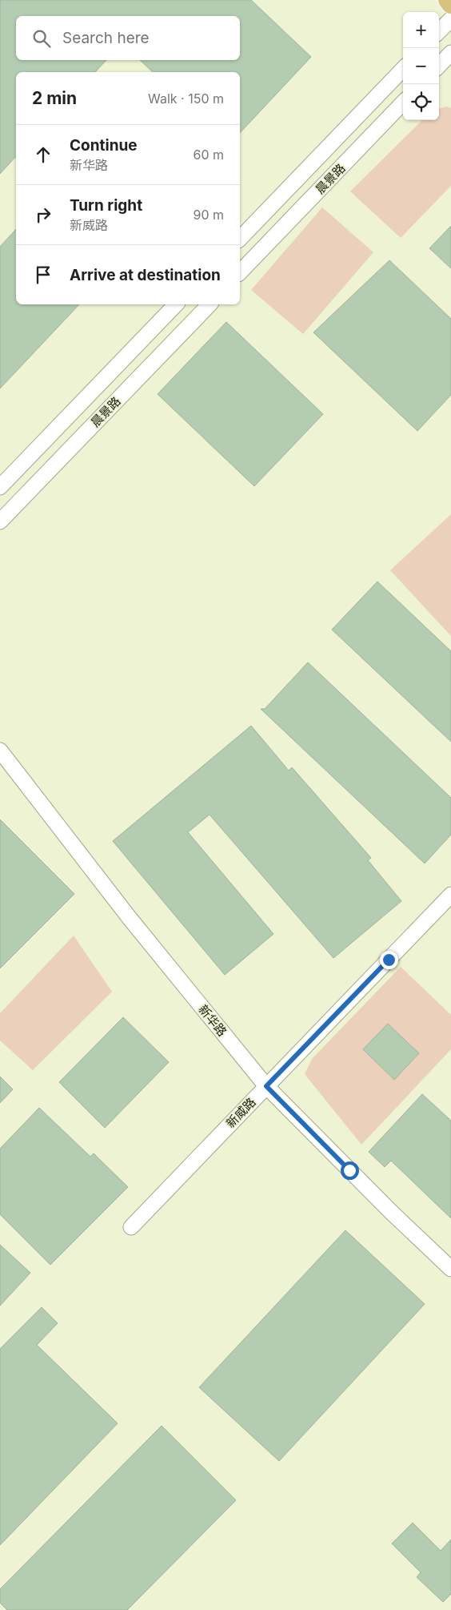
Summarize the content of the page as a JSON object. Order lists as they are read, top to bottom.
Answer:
{
  "streets": {
    "street": ["晨景路", "新华路", "新威路"]
  },
  "crossings": [
    ["新华路", "新威路"]
  ],
  "page": {
    "map_buttons": ["+", "−"],
    "search": "Search here",
    "heading": ["2 min", "Walk · 150 m"],
    "list": [
      ["Continue", "新华路", "60 m"],
      ["Turn right", "新威路", "90 m"],
      "Arrive at destination"
    ]
  }
}
